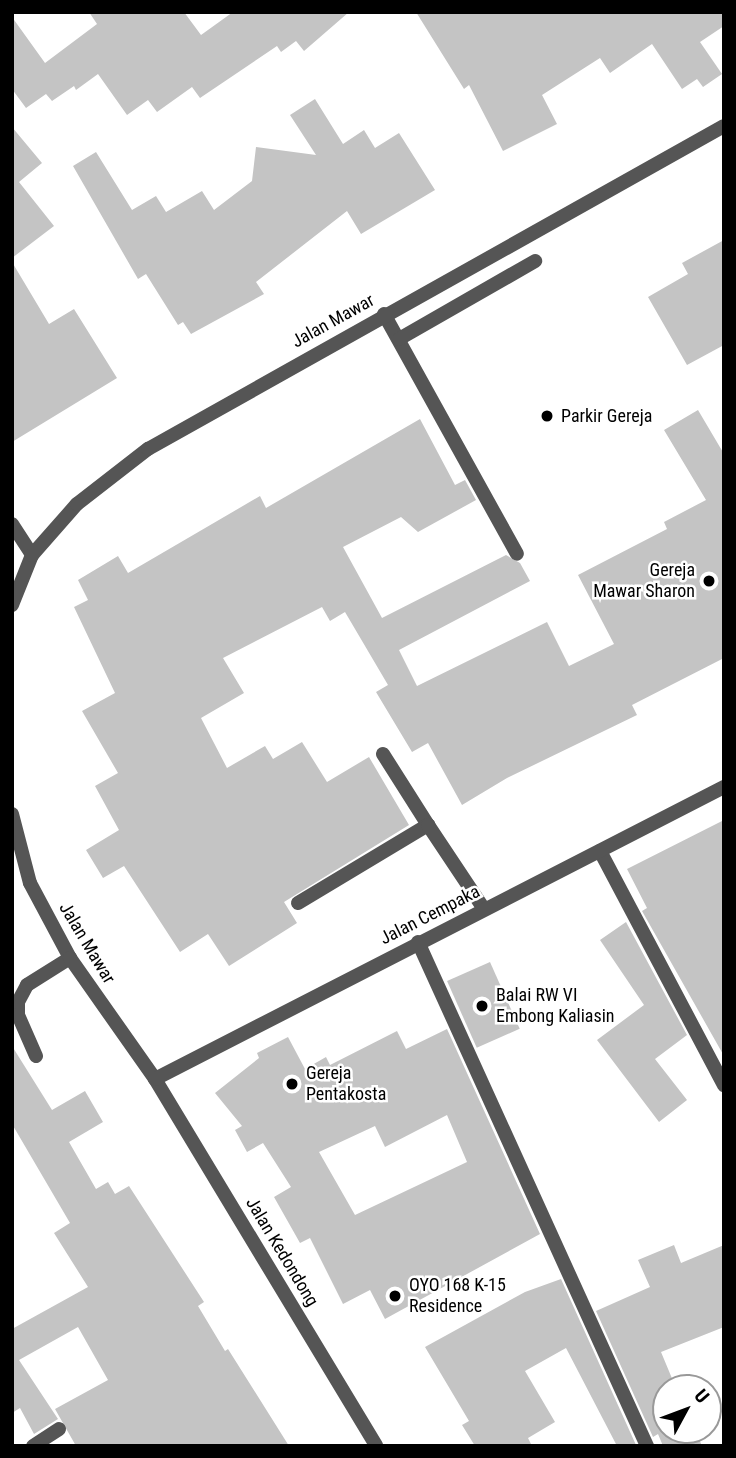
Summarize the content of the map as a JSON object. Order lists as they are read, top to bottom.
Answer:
{
  "streets": {
    "street": ["Jalan Mawar", "Jalan Cempaka", "Jalan Kedondong"]
  },
  "crossings": [
    ["Jalan Mawar", "Jalan Cempaka"],
    ["Jalan Mawar", "Jalan Kedondong"],
    ["Jalan Cempaka", "Jalan Kedondong"]
  ],
  "places": [
    "Parkir Gereja",
    "Gereja Mawar Sharon",
    "Balai RW VI Embong Kaliasin",
    "Gereja Pentakosta",
    "OYO 168 K-15 Residence"
  ],
  "north": "top right"
}
